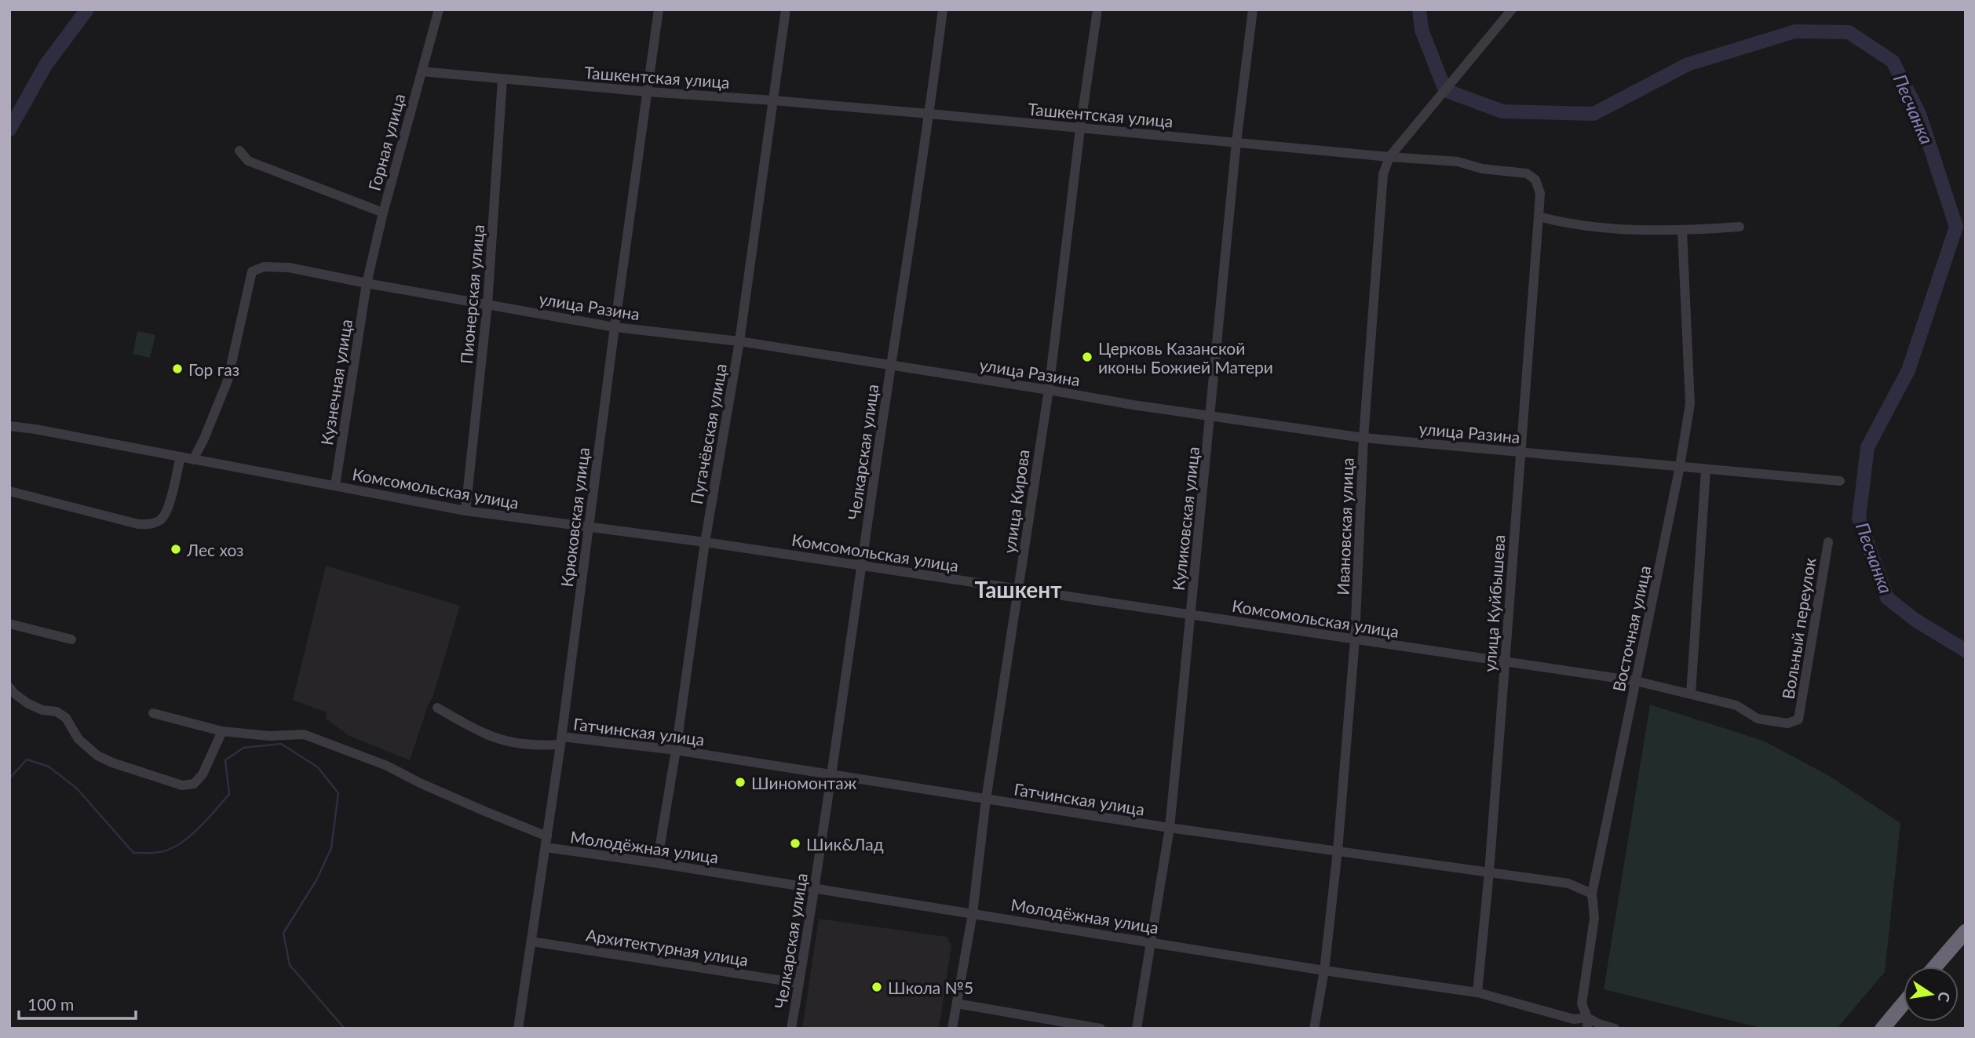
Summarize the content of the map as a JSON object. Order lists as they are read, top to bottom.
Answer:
{
  "streets": {
    "street": [
      "Ташкентская улица",
      "Горная улица",
      "Пионерская улица",
      "улица Разина",
      "Кузнечная улица",
      "Пугачёвская улица",
      "Челкарская улица",
      "Комсомольская улица",
      "улица Кирова",
      "Крюковская улица",
      "Куликовская улица",
      "Ивановская улица",
      "улица Куйбышева",
      "Восточная улица",
      "Вольный переулок",
      "Гатчинская улица",
      "Молодёжная улица",
      "Архитектурная улица"
    ]
  },
  "crossings": [
    ["Ташкентская улица", "Горная улица"],
    ["Ташкентская улица", "Пионерская улица"],
    ["Ташкентская улица", "Пугачёвская улица"],
    ["Ташкентская улица", "Челкарская улица"],
    ["Ташкентская улица", "улица Кирова"],
    ["Ташкентская улица", "Крюковская улица"],
    ["Ташкентская улица", "Куликовская улица"],
    ["Ташкентская улица", "Ивановская улица"],
    ["Ташкентская улица", "улица Куйбышева"],
    ["Горная улица", "улица Разина"],
    ["Горная улица", "Кузнечная улица"],
    ["Пионерская улица", "улица Разина"],
    ["Пионерская улица", "Комсомольская улица"],
    ["улица Разина", "Кузнечная улица"],
    ["улица Разина", "Пугачёвская улица"],
    ["улица Разина", "Челкарская улица"],
    ["улица Разина", "Комсомольская улица"],
    ["улица Разина", "улица Кирова"],
    ["улица Разина", "Крюковская улица"],
    ["улица Разина", "Куликовская улица"],
    ["улица Разина", "Ивановская улица"],
    ["улица Разина", "улица Куйбышева"],
    ["улица Разина", "Восточная улица"],
    ["Кузнечная улица", "Комсомольская улица"],
    ["Пугачёвская улица", "Комсомольская улица"],
    ["Пугачёвская улица", "Гатчинская улица"],
    ["Пугачёвская улица", "Молодёжная улица"],
    ["Челкарская улица", "Комсомольская улица"],
    ["Челкарская улица", "Гатчинская улица"],
    ["Челкарская улица", "Молодёжная улица"],
    ["Челкарская улица", "Архитектурная улица"],
    ["Комсомольская улица", "улица Кирова"],
    ["Комсомольская улица", "Крюковская улица"],
    ["Комсомольская улица", "Куликовская улица"],
    ["Комсомольская улица", "Ивановская улица"],
    ["Комсомольская улица", "улица Куйбышева"],
    ["Комсомольская улица", "Восточная улица"],
    ["Комсомольская улица", "Вольный переулок"],
    ["улица Кирова", "Гатчинская улица"],
    ["улица Кирова", "Молодёжная улица"],
    ["Крюковская улица", "Гатчинская улица"],
    ["Крюковская улица", "Молодёжная улица"],
    ["Крюковская улица", "Архитектурная улица"],
    ["Куликовская улица", "Гатчинская улица"],
    ["Куликовская улица", "Молодёжная улица"],
    ["Ивановская улица", "Гатчинская улица"],
    ["Ивановская улица", "Молодёжная улица"],
    ["улица Куйбышева", "Гатчинская улица"],
    ["улица Куйбышева", "Молодёжная улица"],
    ["Восточная улица", "Гатчинская улица"],
    ["Восточная улица", "Молодёжная улица"]
  ],
  "districts": ["Ташкент"],
  "water": ["Песчанка"],
  "places": [
    "Церковь Казанской иконы Божией Матери",
    "Гор газ",
    "Лес хоз",
    "Шиномонтаж",
    "Шик&Лад",
    "Школа №5"
  ],
  "scale_bar": "100 m",
  "north": "right"
}
